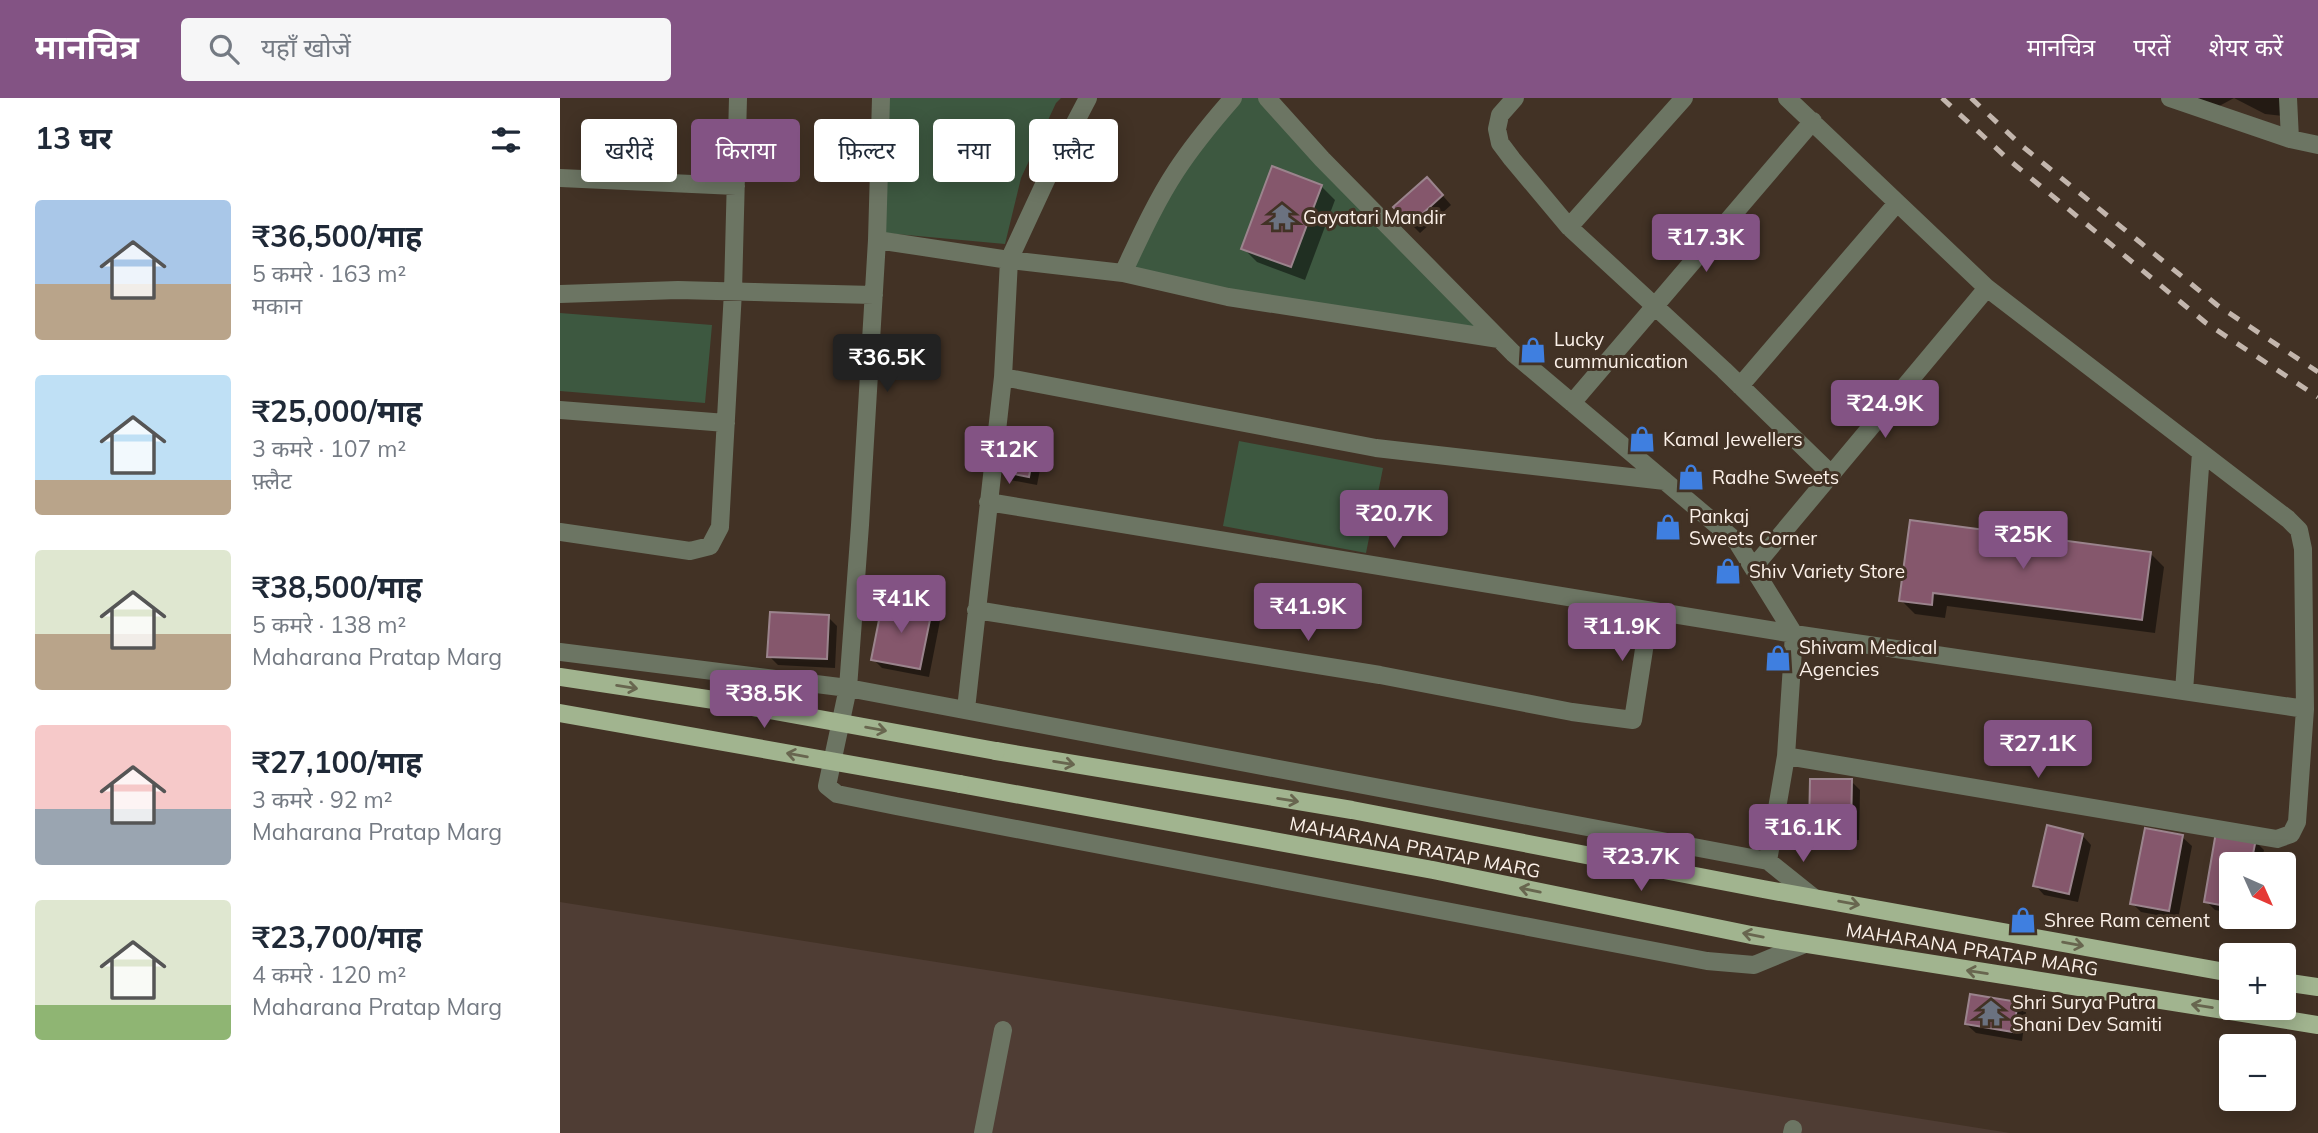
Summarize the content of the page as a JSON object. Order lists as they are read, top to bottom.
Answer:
{
  "streets": {
    "main road": ["MAHARANA PRATAP MARG"]
  },
  "places": {
    "temple": ["Gayatari Mandir", "Shri Surya Putra Shani Dev Samiti"],
    "shop": [
      "Lucky cummunication",
      "Kamal Jewellers",
      "Radhe Sweets",
      "Pankaj Sweets Corner",
      "Shiv Variety Store",
      "Shivam Medical Agencies",
      "Shree Ram cement"
    ]
  },
  "north": "bottom right",
  "page": {
    "header": "मानचित्र",
    "search": "यहाँ खोजें",
    "nav": ["मानचित्र", "परतें", "शेयर करें"],
    "heading": "13 घर",
    "chip": [
      "खरीदें",
      "किराया",
      "फ़िल्टर",
      "नया",
      "फ़्लैट"
    ],
    "list": [
      {
        "name": "₹36,500/माह",
        "note": "5 कमरे · 163 m² · मकान"
      },
      {
        "name": "₹25,000/माह",
        "note": "3 कमरे · 107 m² · फ़्लैट"
      },
      {
        "name": "₹38,500/माह",
        "note": "5 कमरे · 138 m² · Maharana Pratap Marg"
      },
      {
        "name": "₹27,100/माह",
        "note": "3 कमरे · 92 m² · Maharana Pratap Marg"
      },
      {
        "name": "₹23,700/माह",
        "note": "4 कमरे · 120 m² · Maharana Pratap Marg"
      }
    ],
    "price": [
      "₹17.3K",
      "₹36.5K",
      "₹24.9K",
      "₹12K",
      "₹20.7K",
      "₹25K",
      "₹41K",
      "₹41.9K",
      "₹11.9K",
      "₹38.5K",
      "₹27.1K",
      "₹16.1K",
      "₹23.7K"
    ],
    "map_buttons": ["+", "−"]
  }
}
